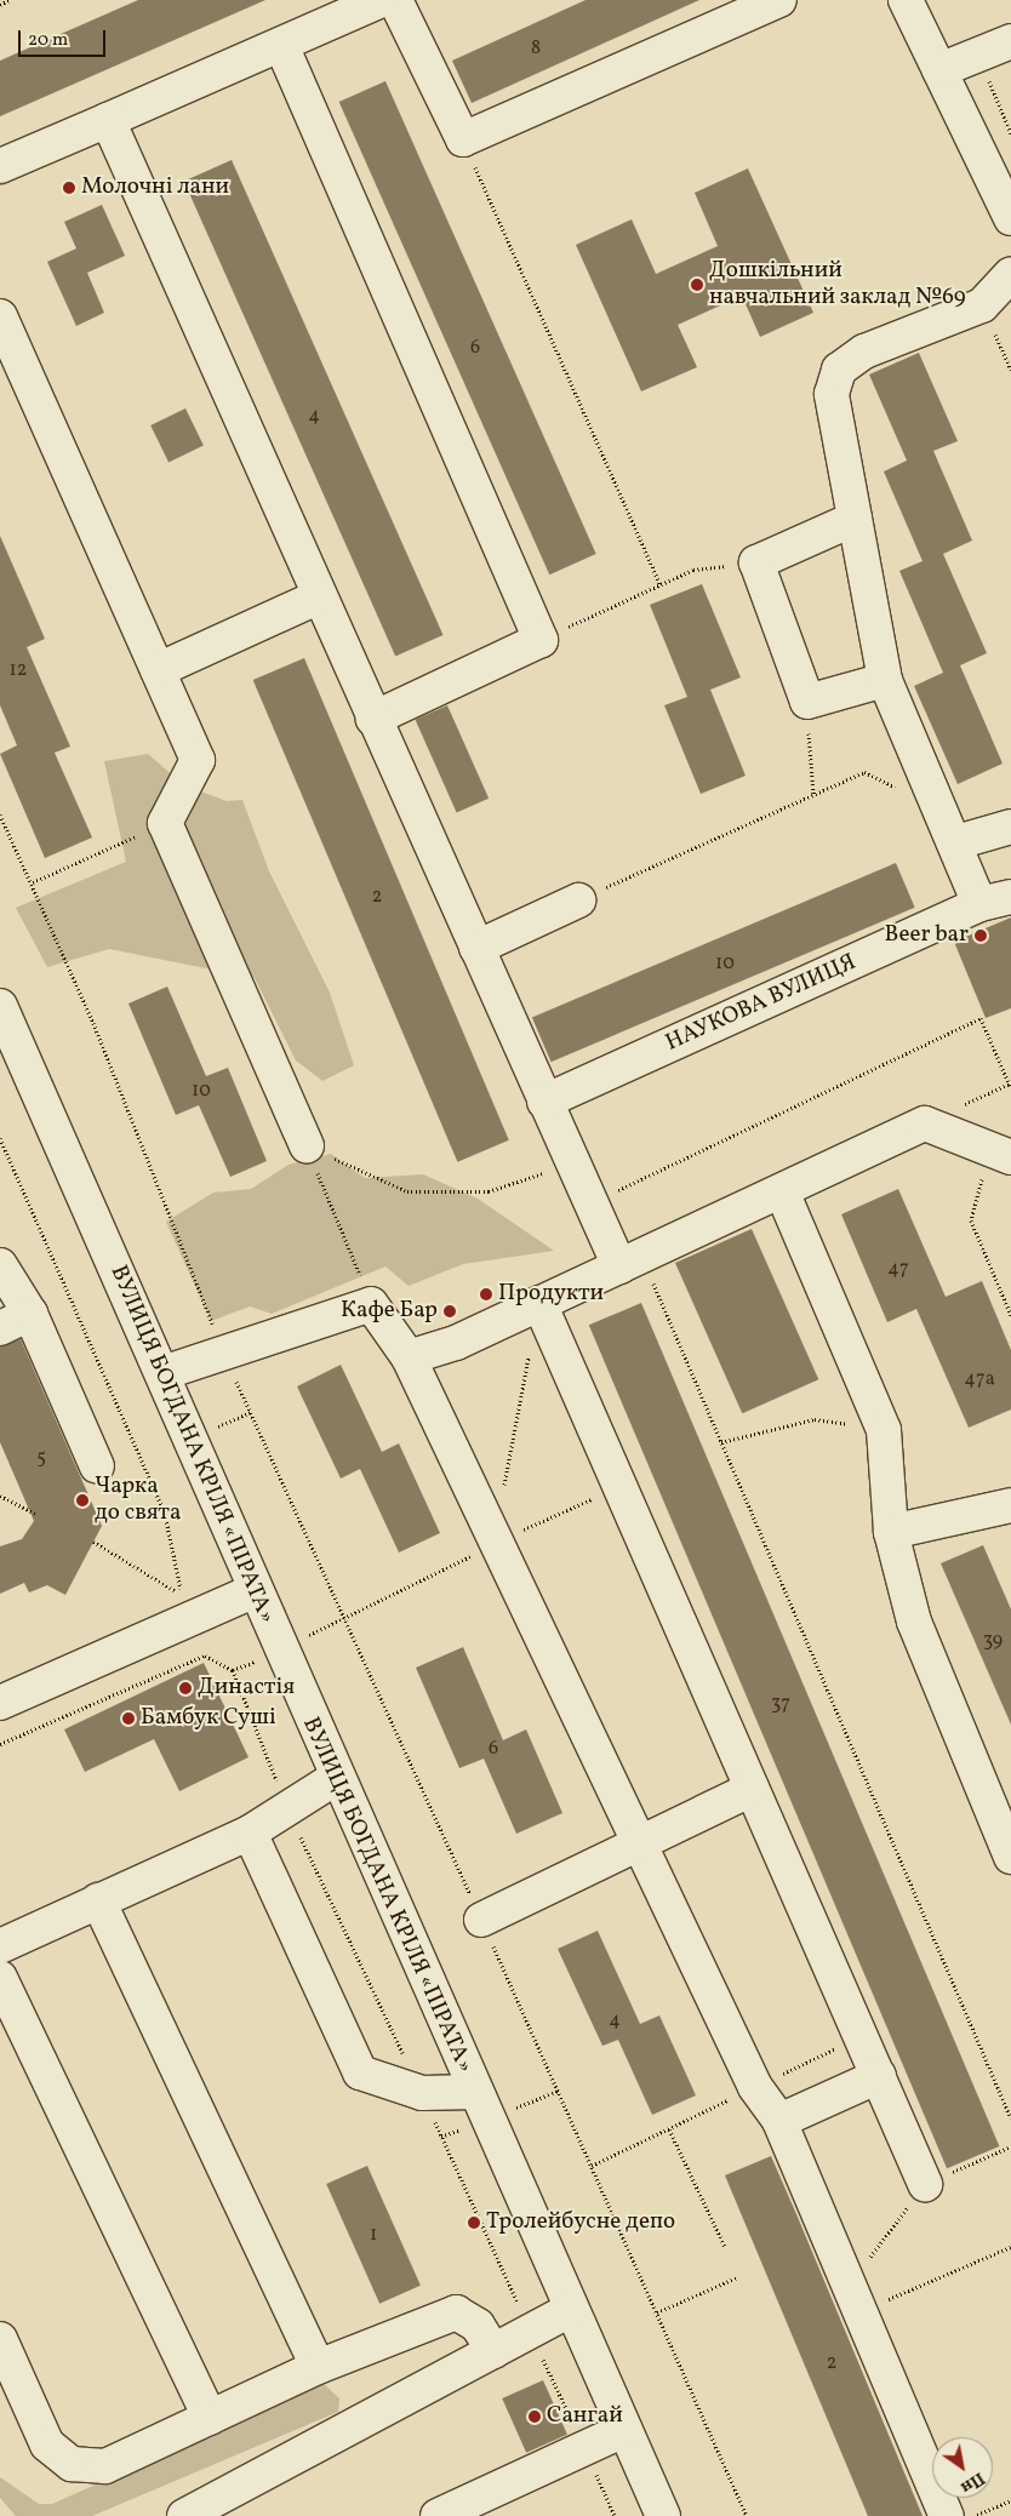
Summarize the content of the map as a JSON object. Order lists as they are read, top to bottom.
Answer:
{
  "streets": {
    "street": ["НАУКОВА ВУЛИЦЯ", "ВУЛИЦЯ БОГДАНА КРІЛЯ «ПІРАТА»"]
  },
  "places": [
    "Молочні лани",
    "Дошкільний навчальний заклад №69",
    "Beer bar",
    "Продукти",
    "Кафе Бар",
    "Чарка до свята",
    "Династія",
    "Бамбук Суші",
    "Тролейбусне депо",
    "Сангай"
  ],
  "house_numbers": [
    "8",
    "6",
    "4",
    "12",
    "2",
    "10",
    "10",
    "47",
    "47а",
    "5",
    "39",
    "37",
    "6",
    "4",
    "1",
    "2"
  ],
  "scale_bar": "20 m",
  "north": "bottom right"
}
